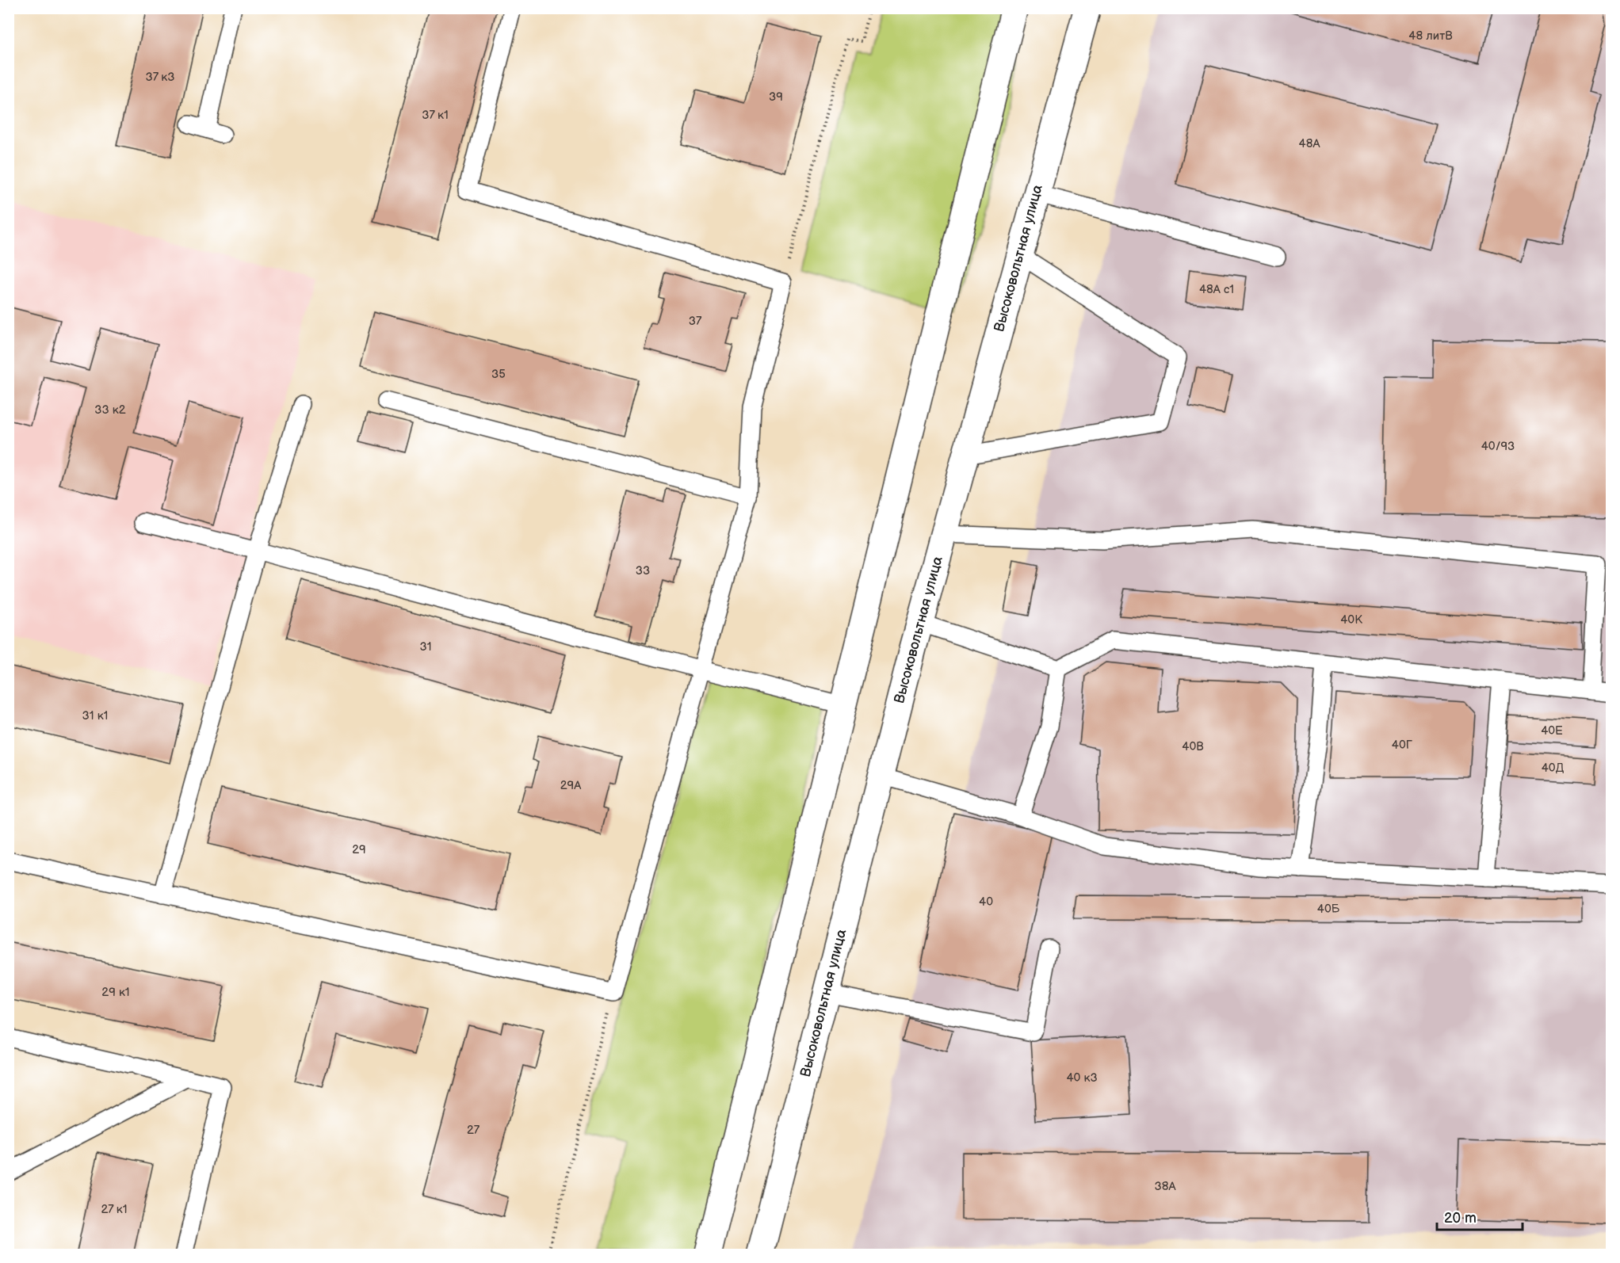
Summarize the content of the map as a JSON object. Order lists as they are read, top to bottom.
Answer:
{
  "streets": {
    "street": ["Высоковольтная улица"]
  },
  "house_numbers": [
    "48 литВ",
    "37 к3",
    "39",
    "37 к1",
    "48А",
    "48А с1",
    "37",
    "35",
    "33 к2",
    "40/93",
    "33",
    "40К",
    "31",
    "31 к1",
    "40Е",
    "40Г",
    "40В",
    "40Д",
    "29А",
    "29",
    "40",
    "40Б",
    "29 к1",
    "40 к3",
    "27",
    "38А",
    "27 к1"
  ],
  "scale_bar": "20 m"
}
